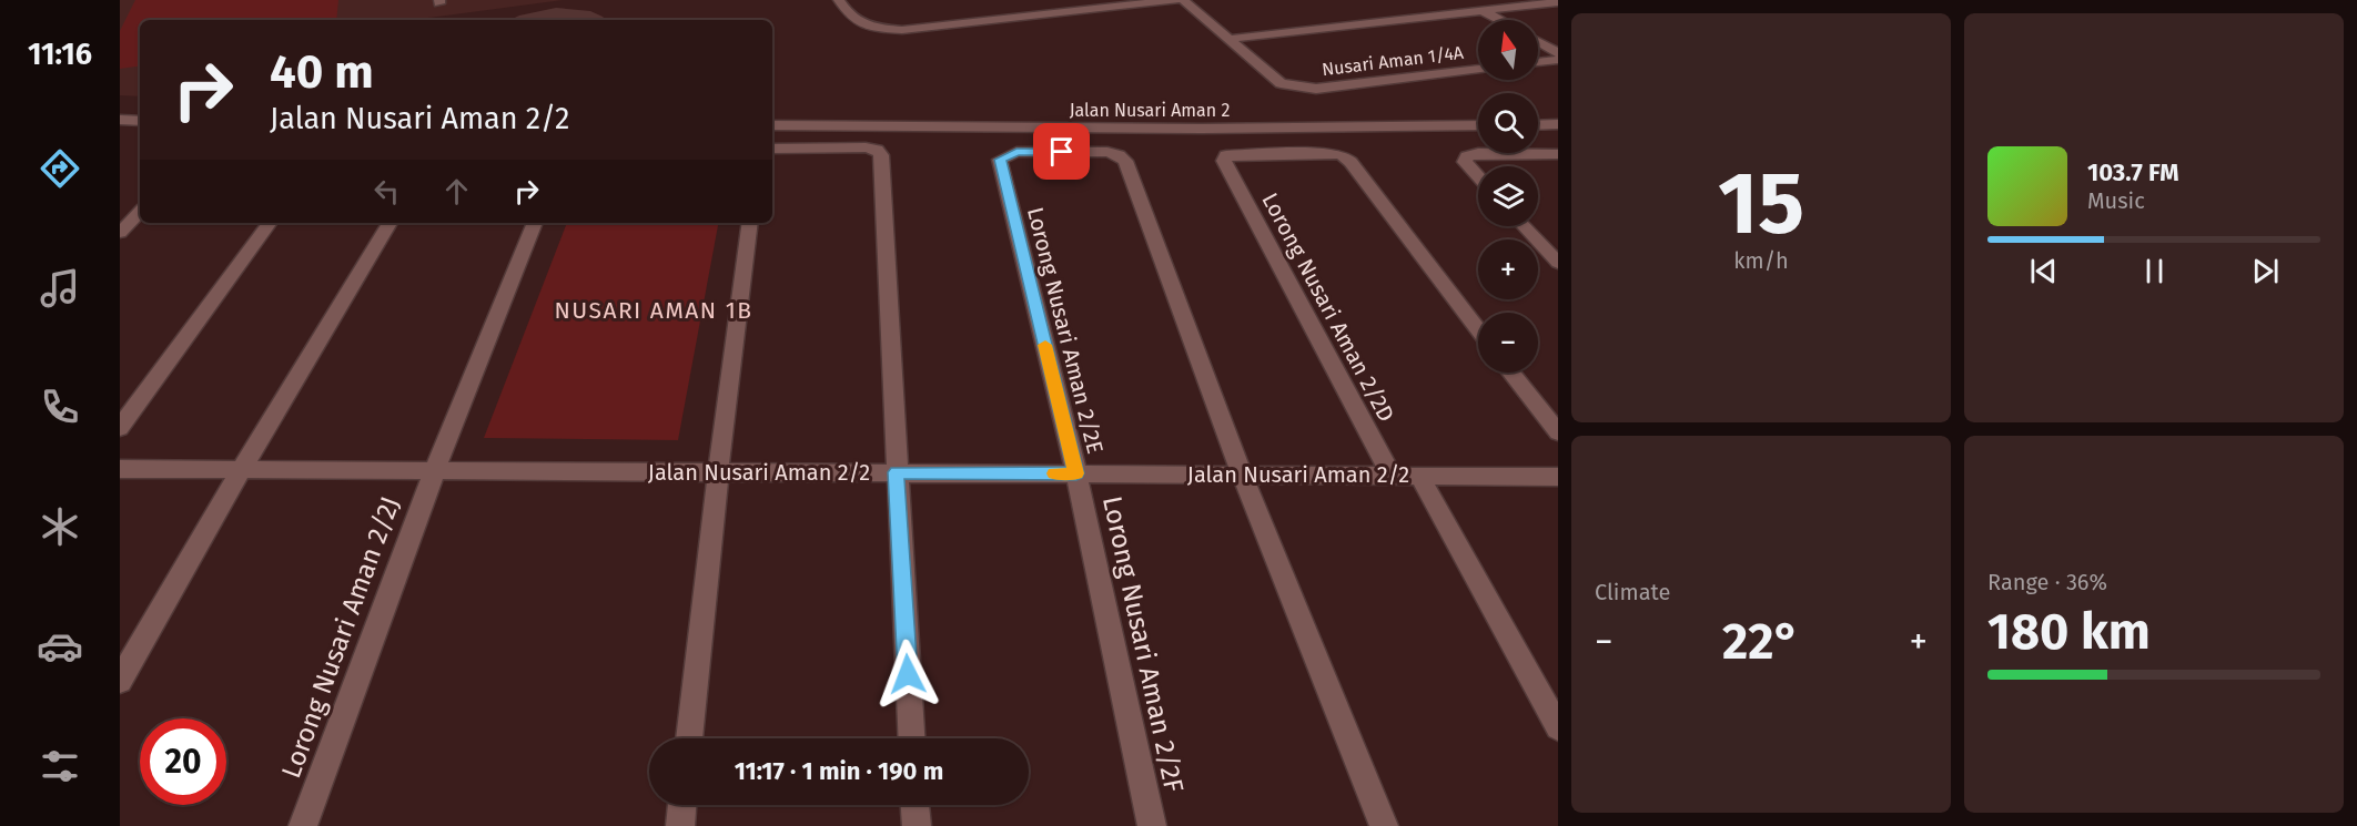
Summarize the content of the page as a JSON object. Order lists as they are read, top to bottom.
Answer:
{
  "streets": {
    "street": [
      "Nusari Aman 1/4A",
      "Jalan Nusari Aman 2",
      "Lorong Nusari Aman 2/2D",
      "Lorong Nusari Aman 2/2E",
      "Jalan Nusari Aman 2/2",
      "Lorong Nusari Aman 2/2J",
      "Lorong Nusari Aman 2/2F"
    ]
  },
  "crossings": [
    ["Lorong Nusari Aman 2/2D", "Jalan Nusari Aman 2/2"],
    ["Lorong Nusari Aman 2/2E", "Jalan Nusari Aman 2/2"],
    ["Lorong Nusari Aman 2/2E", "Lorong Nusari Aman 2/2F"],
    ["Jalan Nusari Aman 2/2", "Lorong Nusari Aman 2/2J"],
    ["Jalan Nusari Aman 2/2", "Lorong Nusari Aman 2/2F"]
  ],
  "districts": ["NUSARI AMAN 1B"],
  "north": "top",
  "page": {
    "tabs": "11:16",
    "tile": [
      ["15", "km/h"],
      "Climate",
      ["Range · 36%", "180 km"]
    ],
    "map_buttons": ["+", "−"],
    "turn": ["40 m", "Jalan Nusari Aman 2/2"],
    "song": ["103.7 FM", "Music"],
    "heat": ["−", "22°", "+"],
    "limit": "20",
    "trip": "11:17 · 1 min · 190 m"
  }
}
